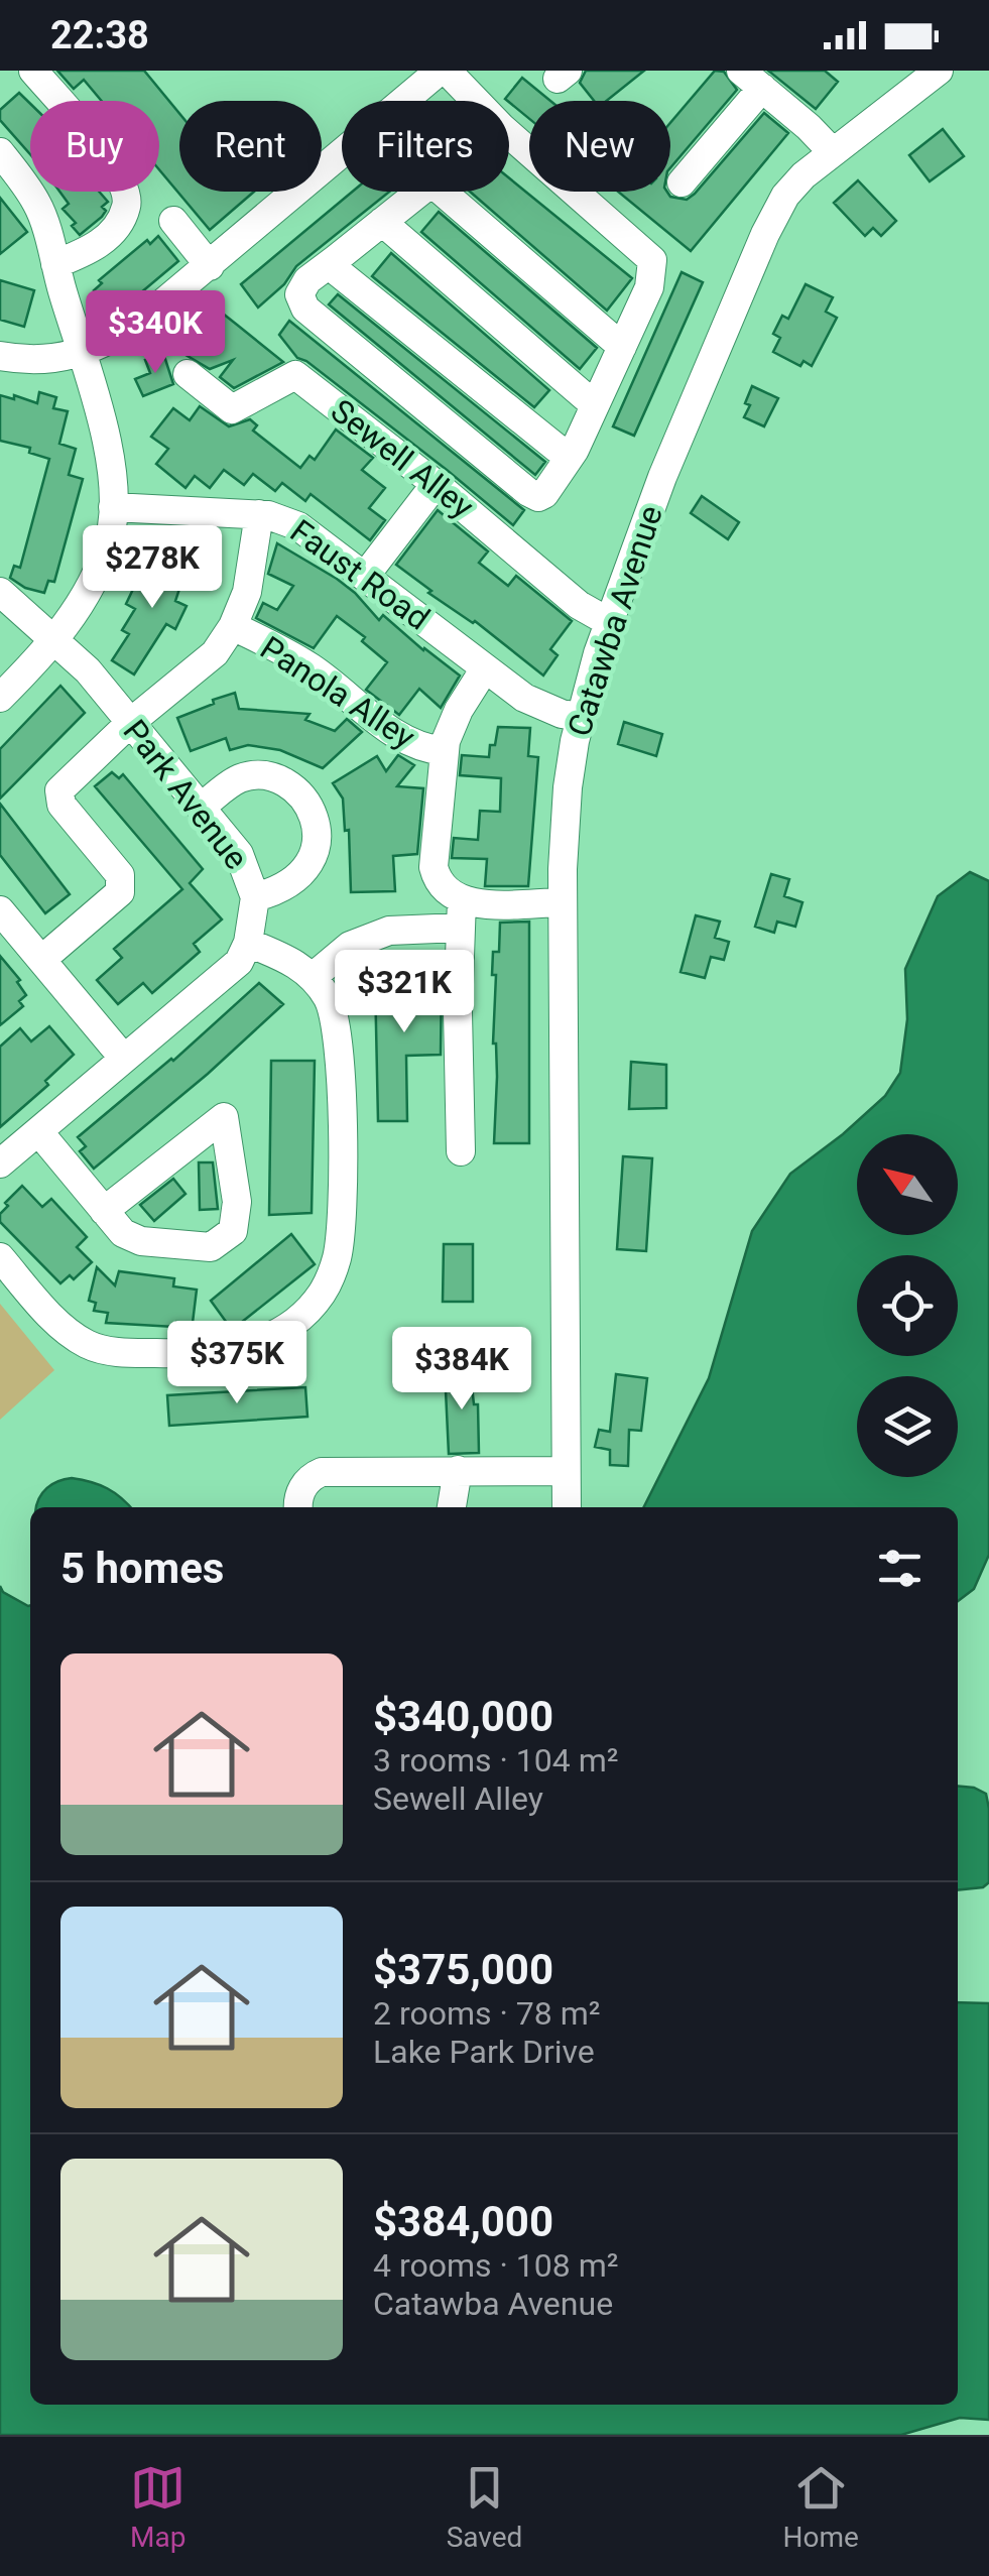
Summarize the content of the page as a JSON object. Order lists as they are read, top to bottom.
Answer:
{
  "streets": {
    "street": [
      "Sewell Alley",
      "Faust Road",
      "Catawba Avenue",
      "Panola Alley",
      "Park Avenue"
    ]
  },
  "crossings": [
    ["Sewell Alley", "Catawba Avenue"],
    ["Faust Road", "Catawba Avenue"]
  ],
  "north": "top left",
  "page": {
    "status": "22:38",
    "chip": [
      "Buy",
      "Rent",
      "Filters",
      "New"
    ],
    "price": [
      "$340K",
      "$278K",
      "$321K",
      "$375K",
      "$384K"
    ],
    "heading": "5 homes",
    "list": [
      {
        "name": "$340,000",
        "note": "3 rooms · 104 m² · Sewell Alley"
      },
      {
        "name": "$375,000",
        "note": "2 rooms · 78 m² · Lake Park Drive"
      },
      {
        "name": "$384,000",
        "note": "4 rooms · 108 m² · Catawba Avenue"
      }
    ],
    "tabs": ["Map", "Saved", "Home"]
  }
}
